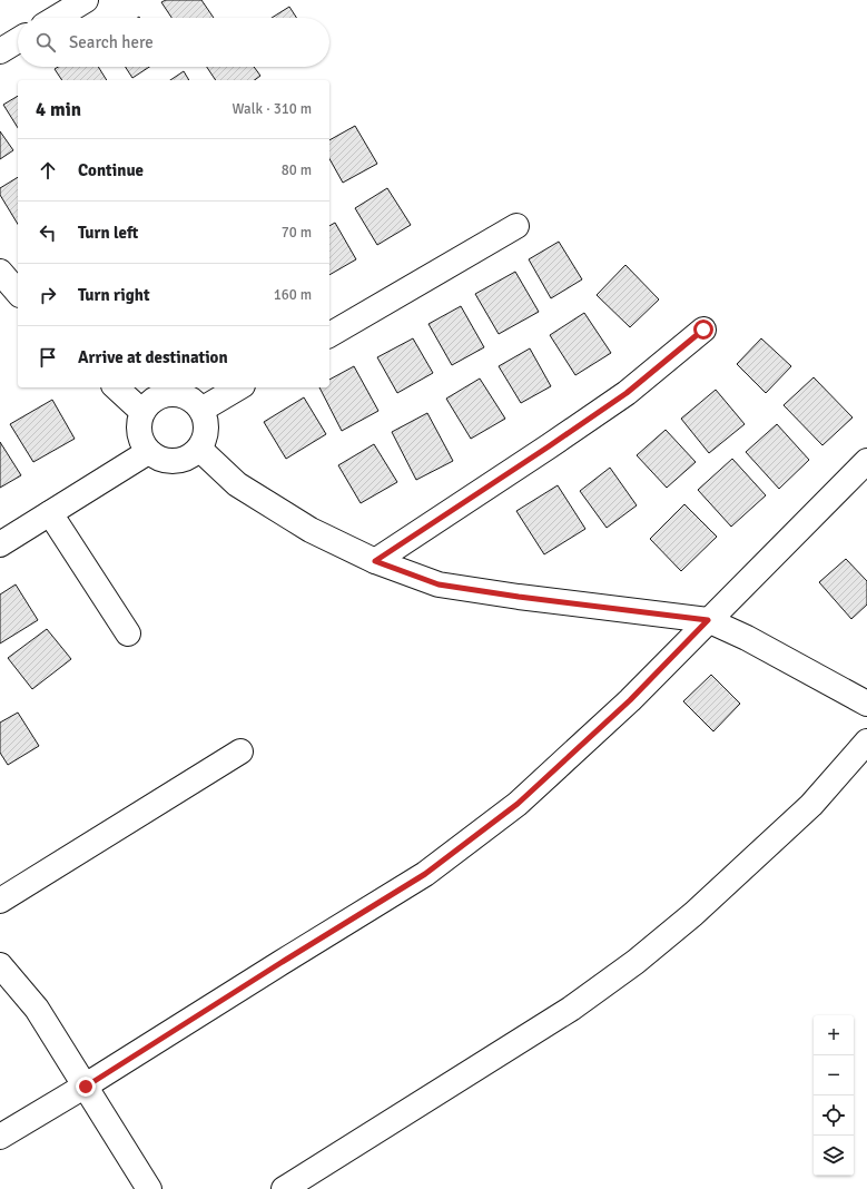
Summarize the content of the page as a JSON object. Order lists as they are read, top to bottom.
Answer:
{
  "page": {
    "search": "Search here",
    "heading": ["4 min", "Walk · 310 m"],
    "list": [
      ["Continue", "80 m"],
      ["Turn left", "70 m"],
      ["Turn right", "160 m"],
      "Arrive at destination"
    ],
    "map_buttons": ["+", "−"]
  }
}
